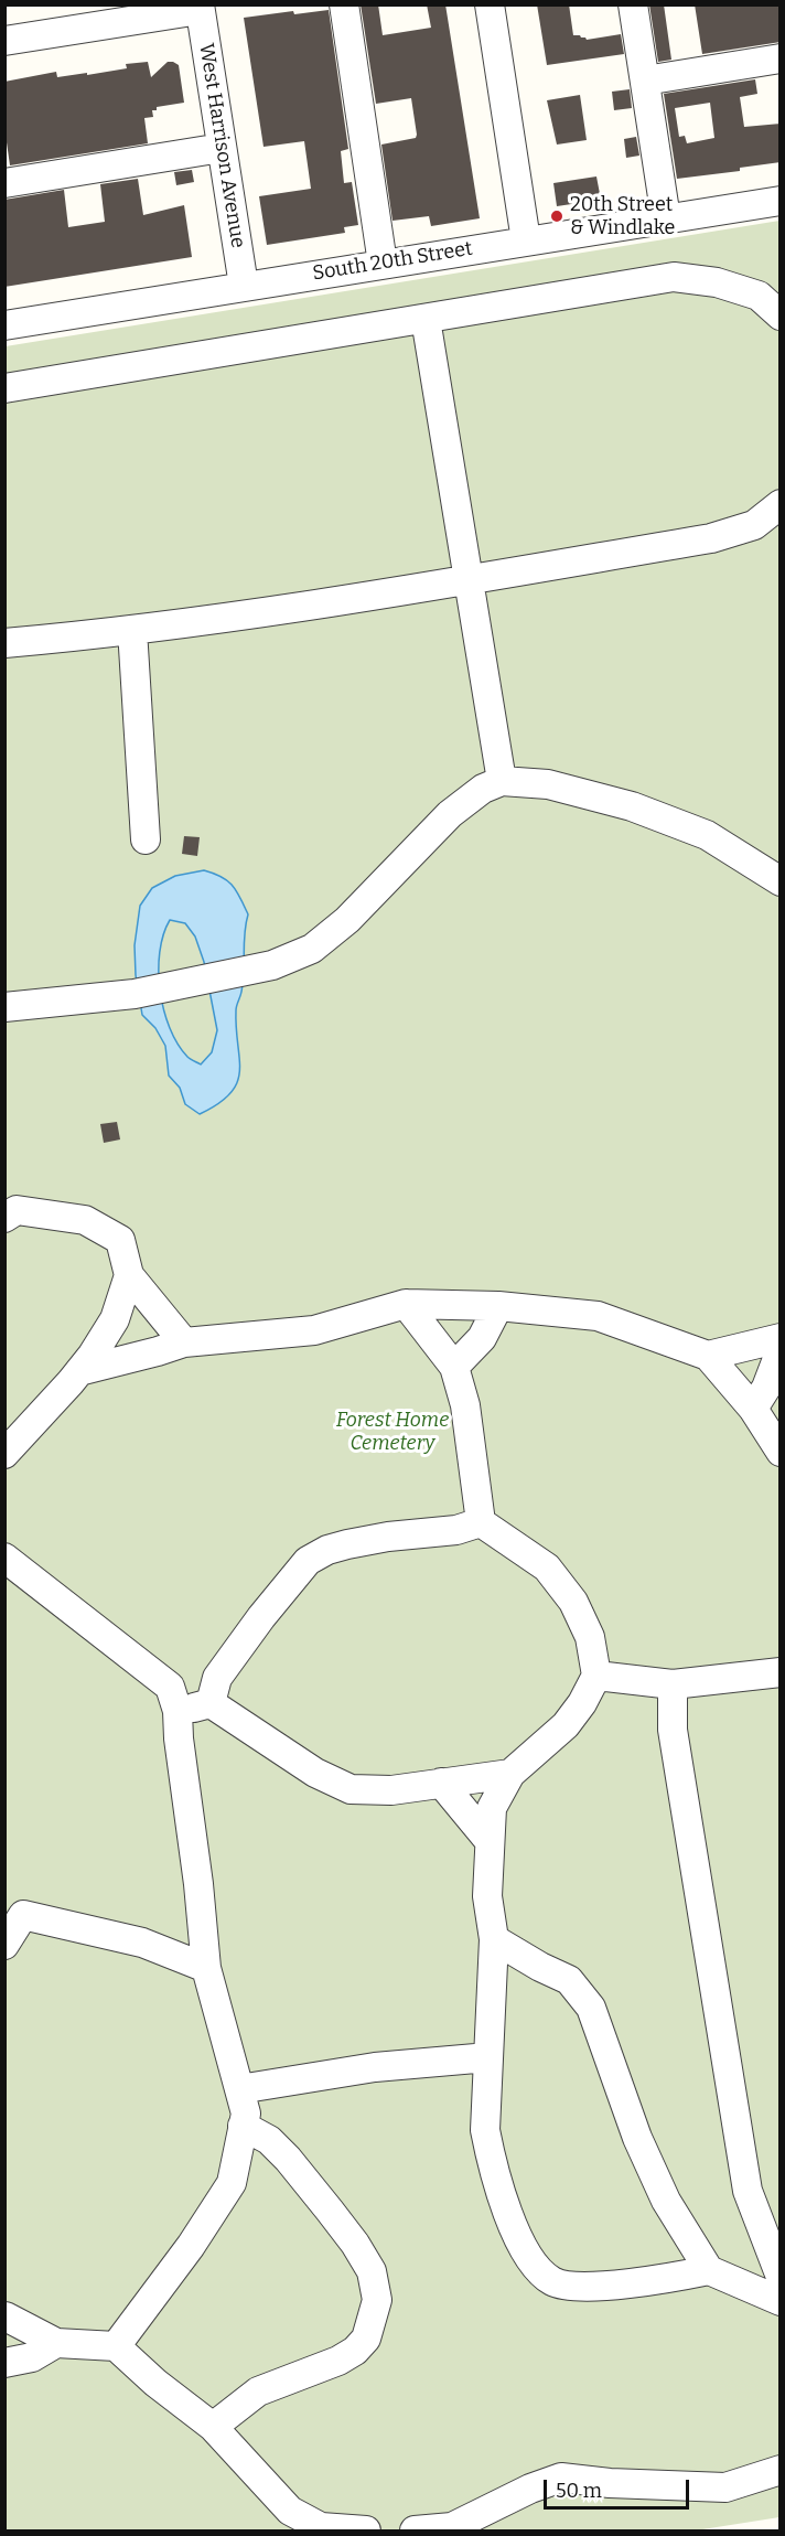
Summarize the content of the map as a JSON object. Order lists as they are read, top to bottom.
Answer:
{
  "streets": {
    "street": ["West Harrison Avenue", "South 20th Street"]
  },
  "crossings": [
    ["West Harrison Avenue", "South 20th Street"]
  ],
  "parks": ["Forest Home Cemetery"],
  "places": ["20th Street & Windlake"],
  "scale_bar": "50 m"
}
